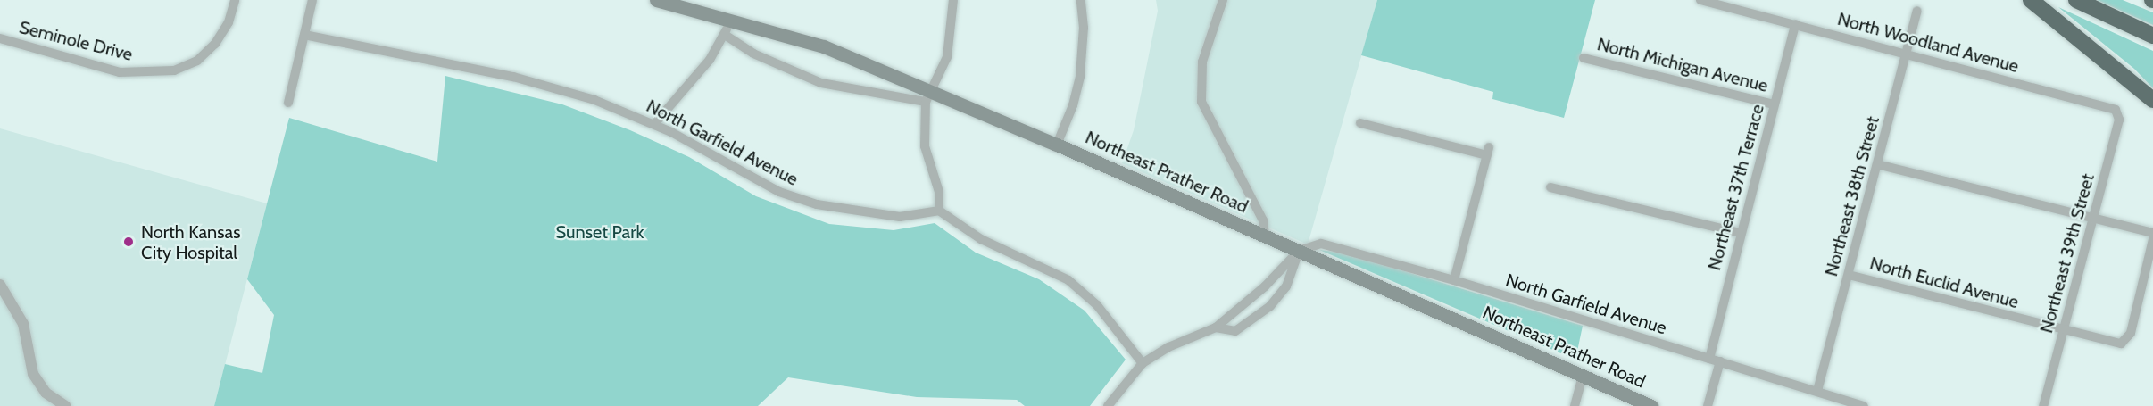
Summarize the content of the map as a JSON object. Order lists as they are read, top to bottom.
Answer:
{
  "streets": {
    "main road": ["Northeast Prather Road"],
    "street": [
      "Seminole Drive",
      "North Woodland Avenue",
      "North Michigan Avenue",
      "North Garfield Avenue",
      "Northeast 37th Terrace",
      "Northeast 38th Street",
      "Northeast 39th Street",
      "North Euclid Avenue"
    ]
  },
  "crossings": [
    ["North Woodland Avenue", "Northeast 37th Terrace"],
    ["North Woodland Avenue", "Northeast 38th Street"],
    ["North Woodland Avenue", "Northeast 39th Street"],
    ["North Michigan Avenue", "Northeast 37th Terrace"],
    ["North Garfield Avenue", "Northeast Prather Road"],
    ["North Garfield Avenue", "Northeast 37th Terrace"],
    ["North Garfield Avenue", "Northeast 38th Street"],
    ["Northeast 38th Street", "North Euclid Avenue"],
    ["Northeast 39th Street", "North Euclid Avenue"]
  ],
  "parks": ["Sunset Park"],
  "places": ["North Kansas City Hospital"]
}
